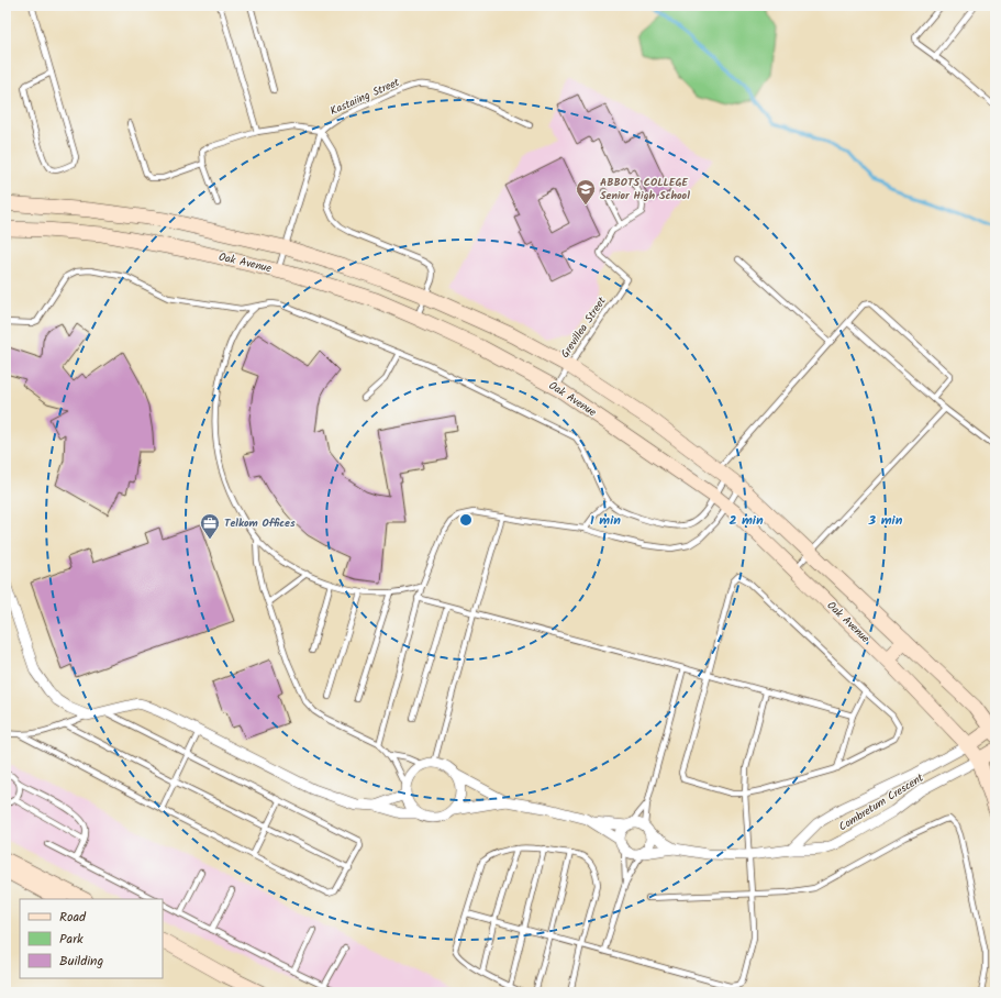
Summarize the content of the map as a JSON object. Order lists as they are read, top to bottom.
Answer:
{
  "streets": {
    "street": ["Oak Avenue", "Combretum Crescent"],
    "lane": ["Kastaiing Street", "Grevillea Street"]
  },
  "crossings": [
    ["Oak Avenue", "Grevillea Street"],
    ["Oak Avenue", "Combretum Crescent"]
  ],
  "places": {
    "school or university": ["ABBOTS COLLEGE Senior High School"],
    "office": ["Telkom Offices"]
  },
  "legend": ["Road", "Park", "Building"],
  "rings": ["1 min", "2 min", "3 min"]
}
